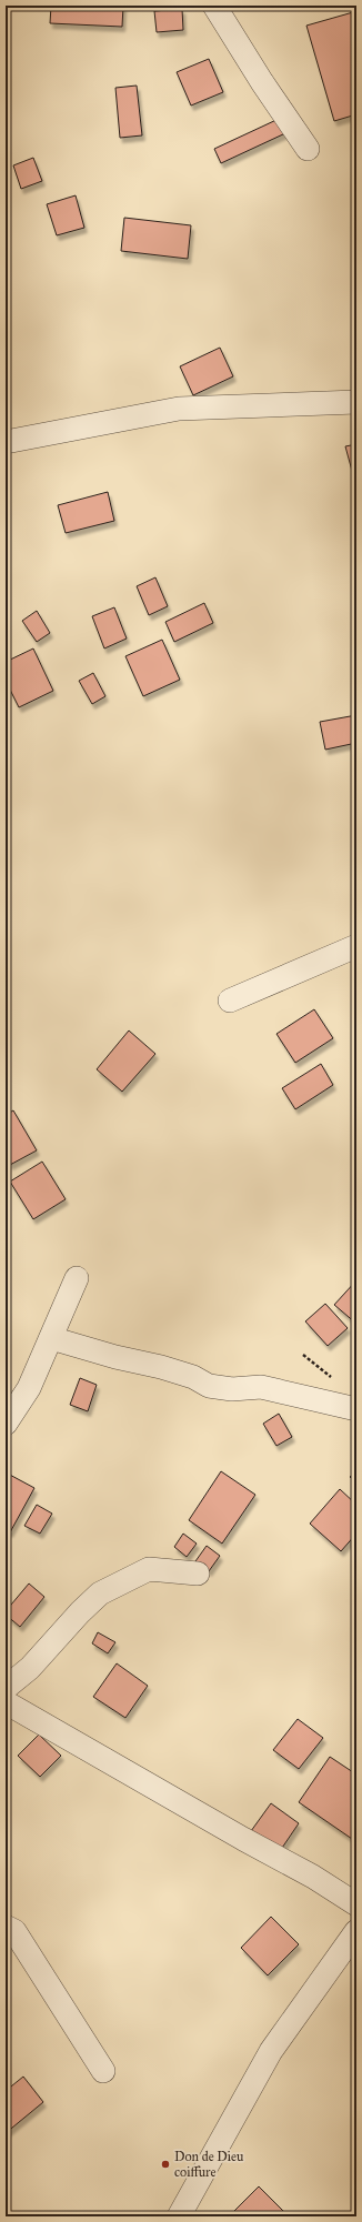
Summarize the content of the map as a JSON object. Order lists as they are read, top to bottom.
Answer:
{
  "places": ["Don de Dieu coiffure"]
}
